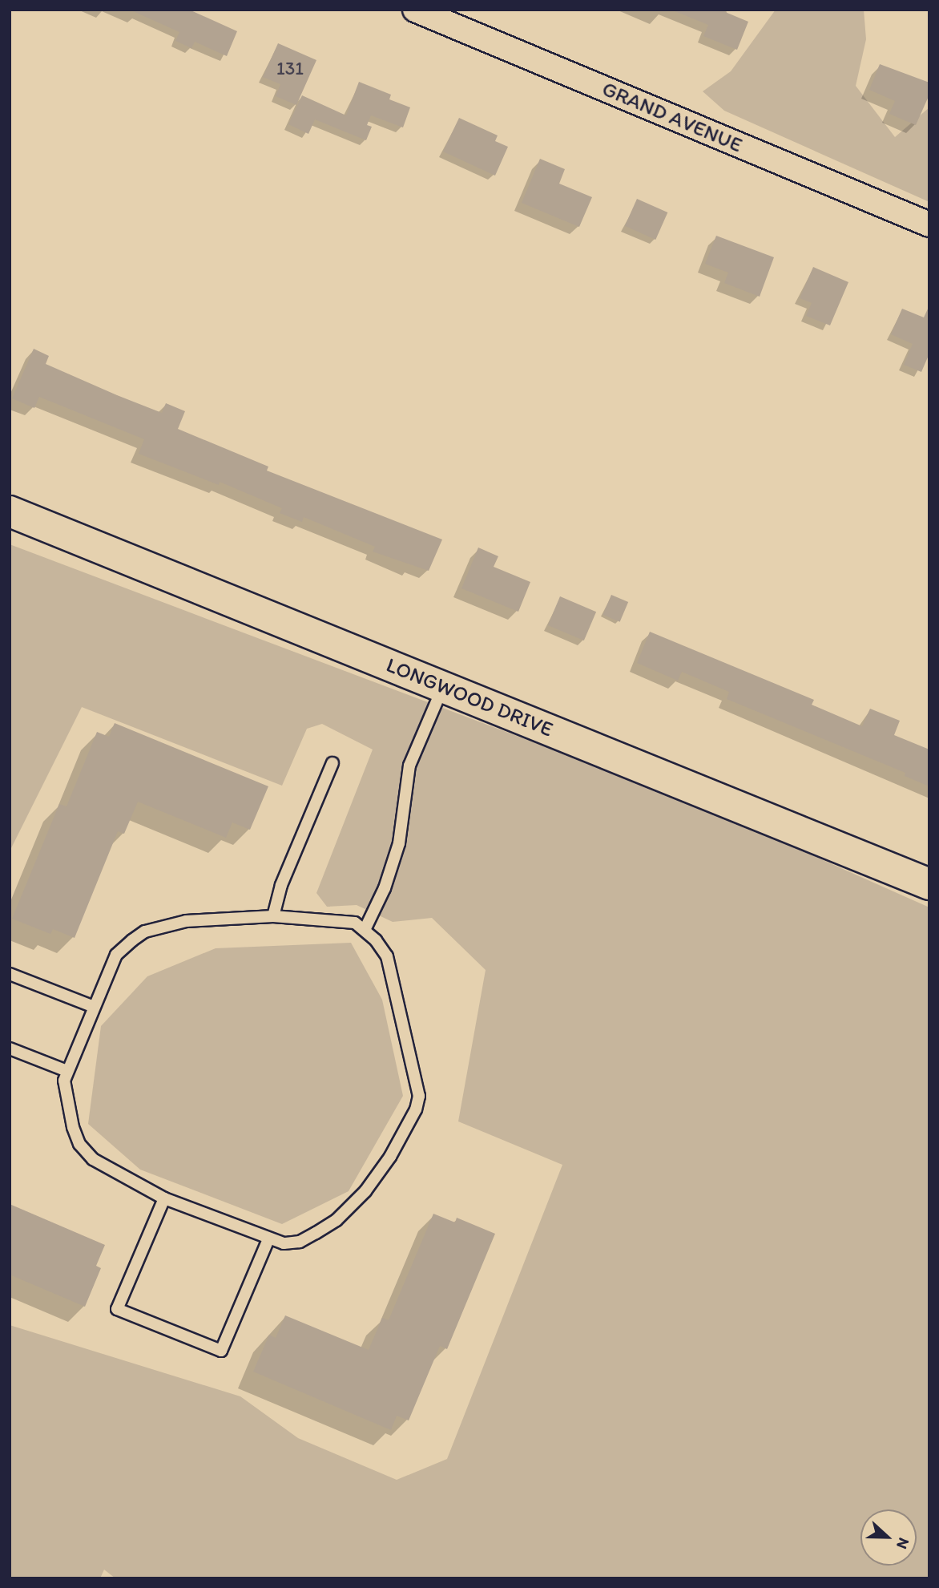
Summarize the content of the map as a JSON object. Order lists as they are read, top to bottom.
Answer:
{
  "streets": {
    "main road": ["LONGWOOD DRIVE"],
    "street": ["GRAND AVENUE"]
  },
  "house_numbers": ["131"],
  "north": "right"
}
